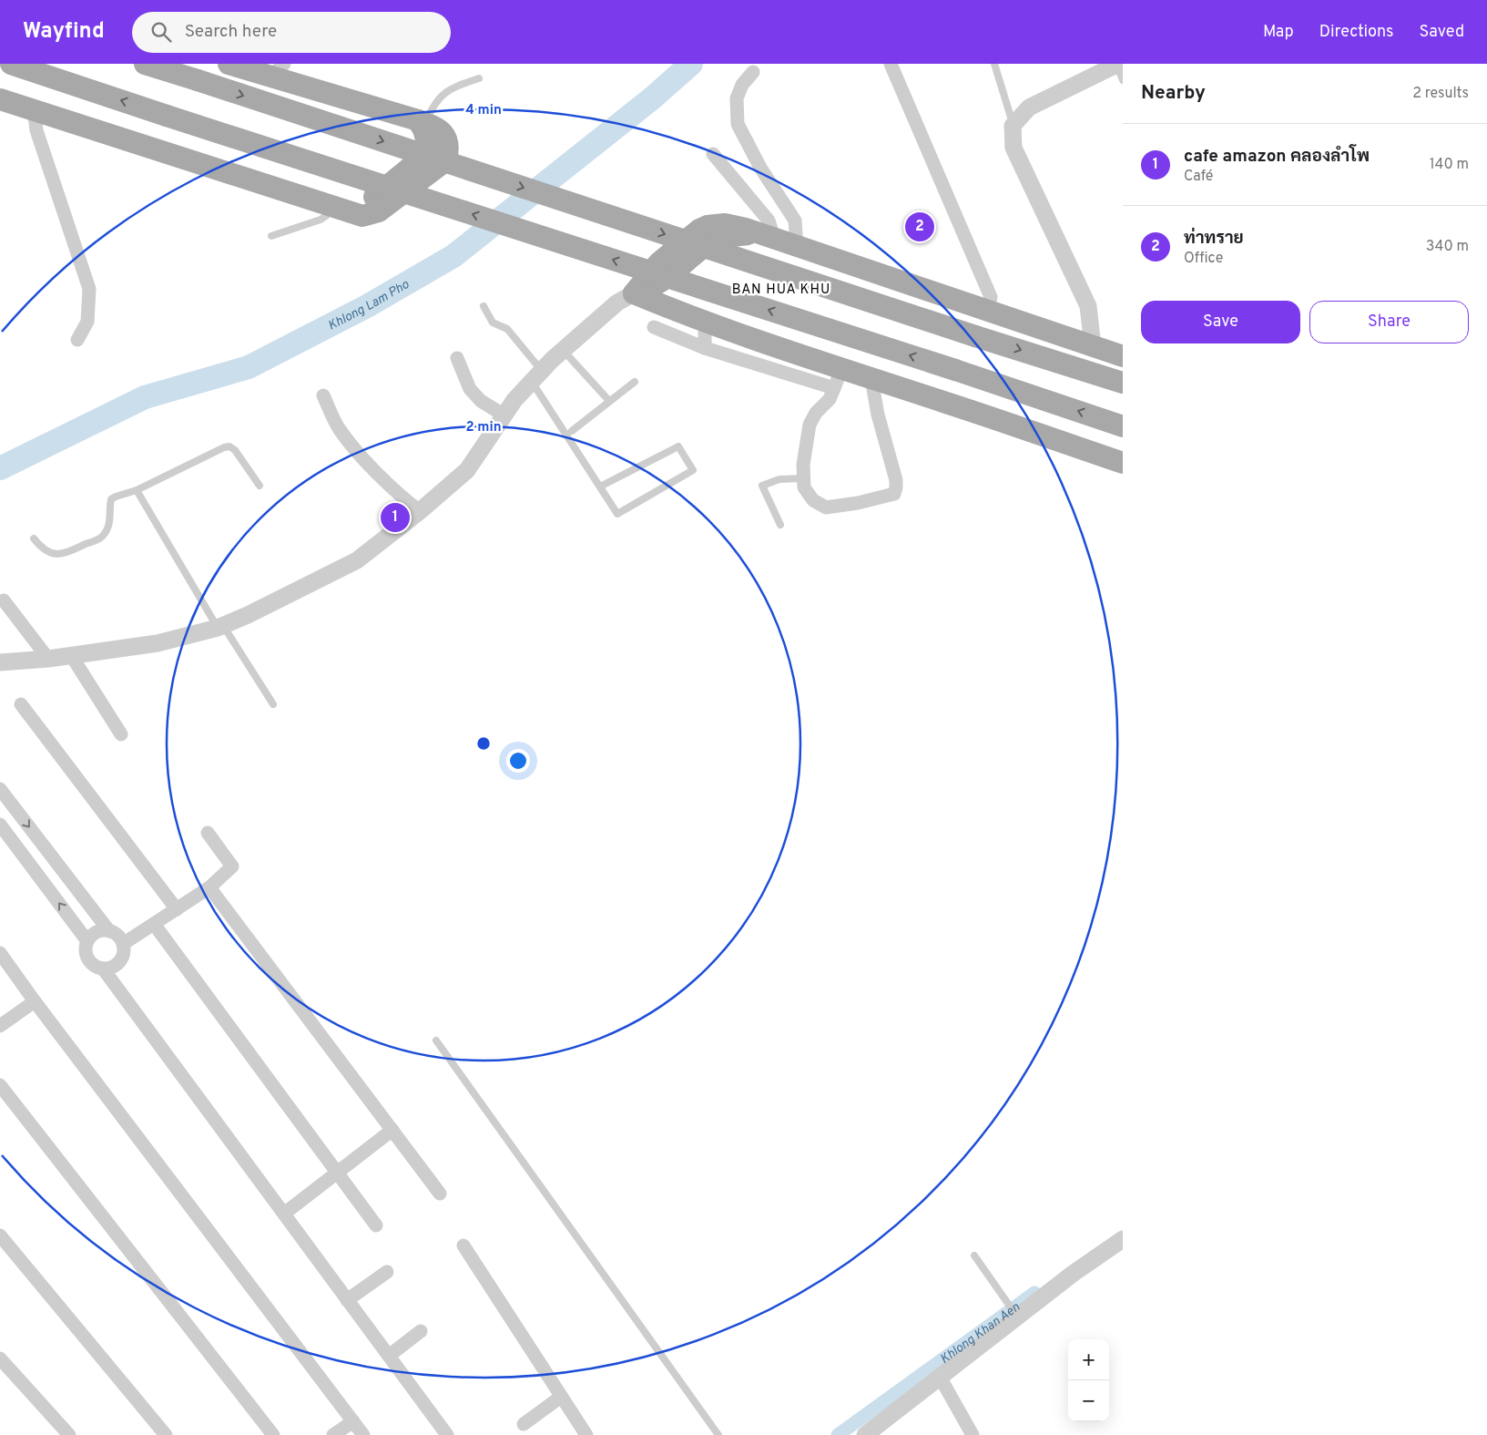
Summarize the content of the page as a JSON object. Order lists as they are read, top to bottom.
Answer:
{
  "districts": ["BAN HUA KHU"],
  "water": ["Khlong Lam Pho", "Khlong Khan Aen"],
  "page": {
    "header": "Wayfind",
    "search": "Search here",
    "nav": ["Map", "Directions", "Saved"],
    "heading": ["Nearby", "2 results"],
    "list": [
      {
        "mark": "1",
        "name": "cafe amazon คลองลำโพ",
        "note": "Café",
        "value": "140 m"
      },
      {
        "mark": "2",
        "name": "ท่าทราย",
        "note": "Office",
        "value": "340 m"
      }
    ],
    "pins": ["2", "1"],
    "buttons": ["Save", "Share"],
    "map_buttons": ["+", "−"]
  },
  "rings": ["4 min", "2 min"]
}
